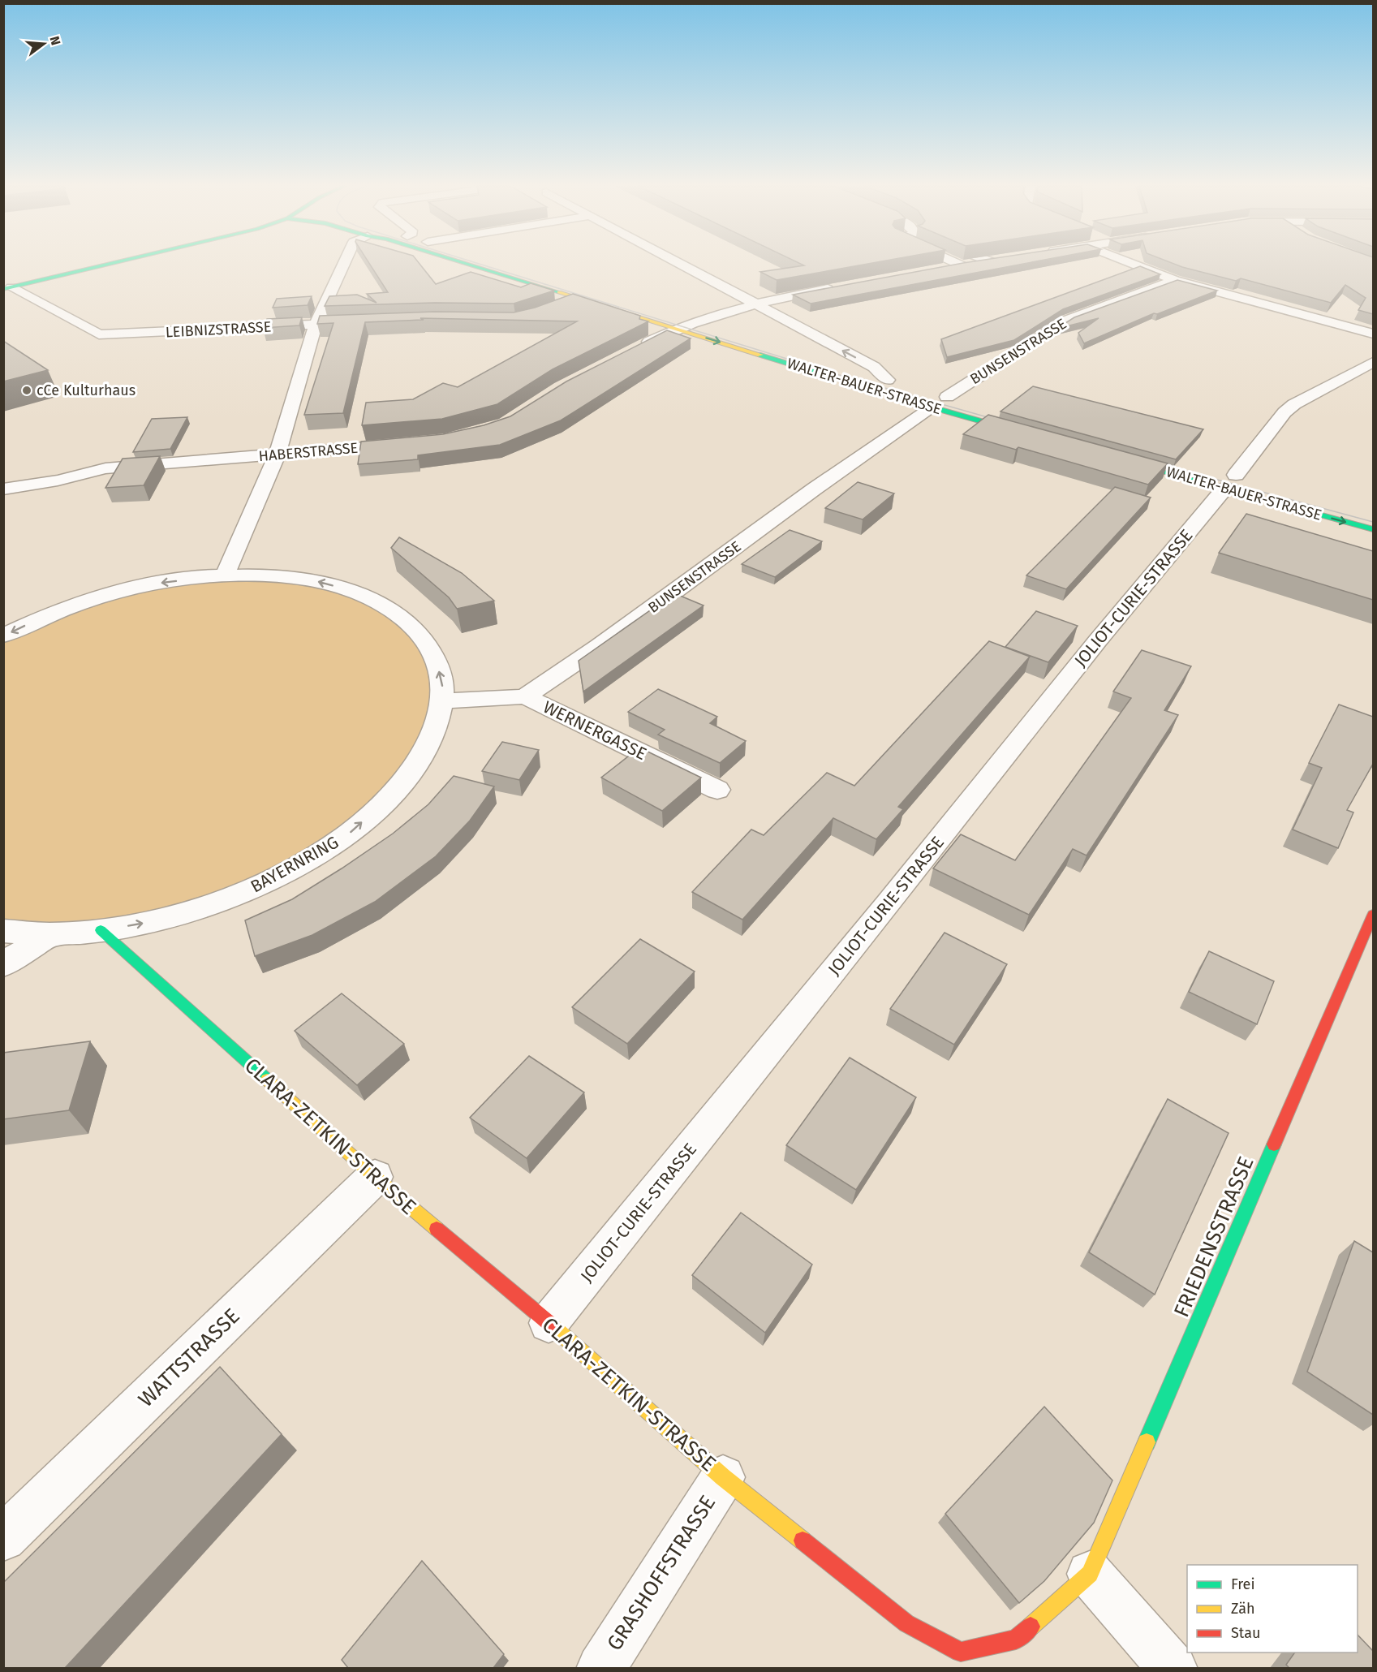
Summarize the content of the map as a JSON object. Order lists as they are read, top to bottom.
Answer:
{
  "streets": {
    "street": [
      "LEIBNIZSTRASSE",
      "BUNSENSTRASSE",
      "WALTER-BAUER-STRASSE",
      "HABERSTRASSE",
      "JOLIOT-CURIE-STRASSE",
      "WERNERGASSE",
      "BAYERNRING",
      "CLARA-ZETKIN-STRASSE",
      "FRIEDENSSTRASSE",
      "WATTSTRASSE",
      "GRASHOFFSTRASSE"
    ]
  },
  "crossings": [
    ["BUNSENSTRASSE", "WALTER-BAUER-STRASSE"],
    ["BUNSENSTRASSE", "WERNERGASSE"],
    ["WALTER-BAUER-STRASSE", "JOLIOT-CURIE-STRASSE"],
    ["JOLIOT-CURIE-STRASSE", "CLARA-ZETKIN-STRASSE"],
    ["BAYERNRING", "CLARA-ZETKIN-STRASSE"],
    ["CLARA-ZETKIN-STRASSE", "FRIEDENSSTRASSE"],
    ["CLARA-ZETKIN-STRASSE", "WATTSTRASSE"],
    ["CLARA-ZETKIN-STRASSE", "GRASHOFFSTRASSE"]
  ],
  "places": ["cCe Kulturhaus"],
  "legend": ["Frei", "Zäh", "Stau"],
  "north": "right"
}
